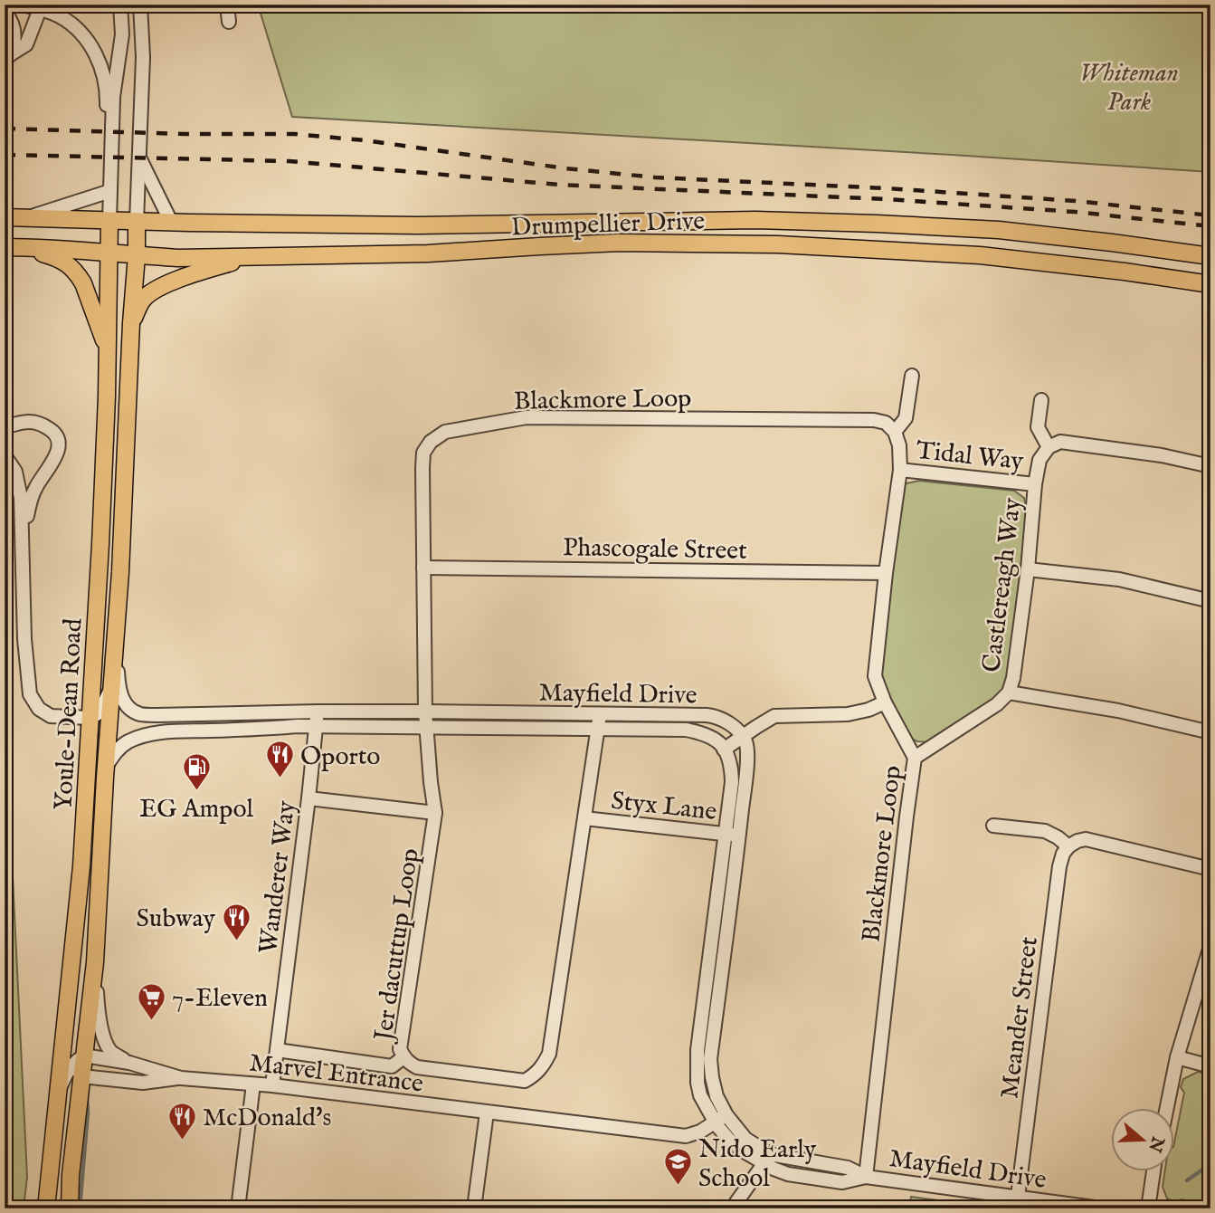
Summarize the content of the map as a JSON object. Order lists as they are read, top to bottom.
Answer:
{
  "streets": {
    "main road": ["Drumpellier Drive", "Youle-Dean Road"],
    "street": [
      "Blackmore Loop",
      "Tidal Way",
      "Phascogale Street",
      "Castlereagh Way",
      "Mayfield Drive",
      "Styx Lane",
      "Wanderer Way",
      "Jer dacuttup Loop",
      "Meander Street",
      "Marvel Entrance"
    ]
  },
  "crossings": [
    ["Drumpellier Drive", "Youle-Dean Road"],
    ["Blackmore Loop", "Tidal Way"],
    ["Blackmore Loop", "Phascogale Street"],
    ["Blackmore Loop", "Castlereagh Way"],
    ["Blackmore Loop", "Mayfield Drive"],
    ["Blackmore Loop", "Jer dacuttup Loop"],
    ["Tidal Way", "Castlereagh Way"],
    ["Mayfield Drive", "Youle-Dean Road"],
    ["Mayfield Drive", "Styx Lane"],
    ["Mayfield Drive", "Wanderer Way"],
    ["Mayfield Drive", "Jer dacuttup Loop"],
    ["Mayfield Drive", "Meander Street"],
    ["Mayfield Drive", "Marvel Entrance"],
    ["Youle-Dean Road", "Marvel Entrance"],
    ["Styx Lane", "Jer dacuttup Loop"],
    ["Wanderer Way", "Marvel Entrance"]
  ],
  "parks": ["Whiteman Park"],
  "places": {
    "restaurant": ["Oporto", "Subway", "McDonald's"],
    "fuel station": ["EG Ampol"],
    "supermarket": ["7-Eleven"],
    "school or university": ["Nido Early School"]
  },
  "north": "right"
}
